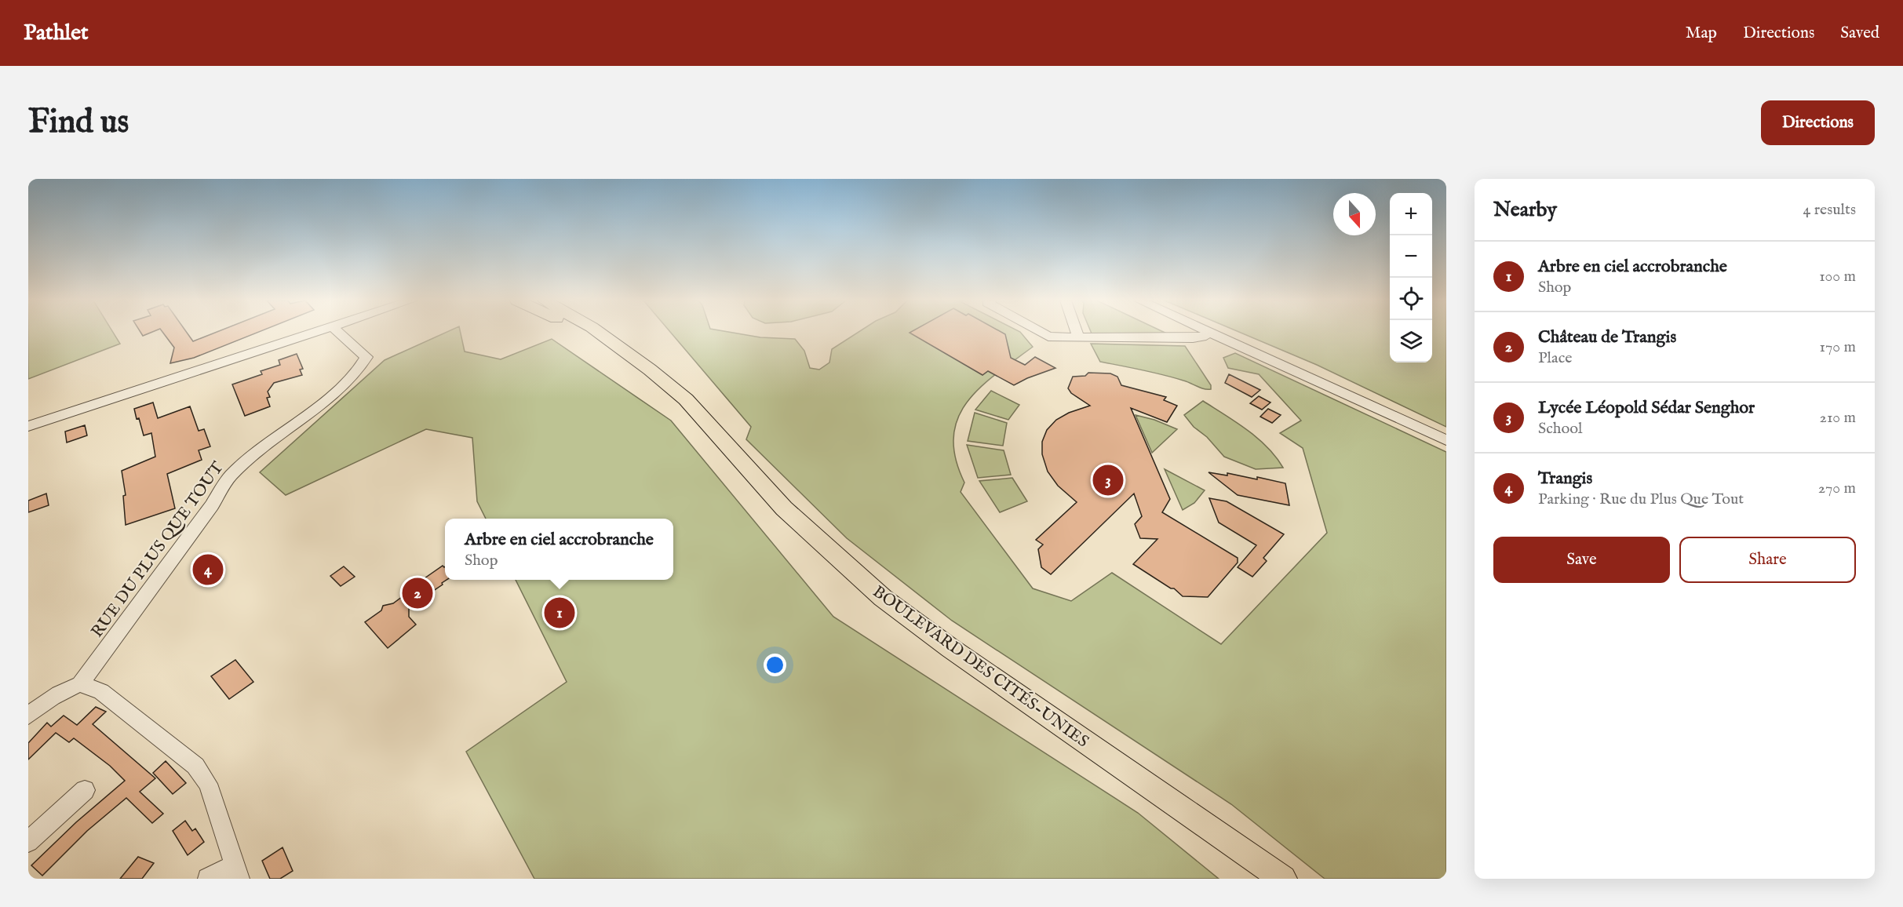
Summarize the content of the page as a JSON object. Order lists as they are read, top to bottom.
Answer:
{
  "streets": {
    "main road": ["BOULEVARD DES CITÉS-UNIES"],
    "street": ["RUE DU PLUS QUE TOUT"]
  },
  "north": "bottom",
  "page": {
    "header": "Pathlet",
    "nav": ["Map", "Directions", "Saved"],
    "buttons": [
      "Directions",
      ["Save", "Share"]
    ],
    "title": "Find us",
    "heading": ["Nearby", "4 results"],
    "map_buttons": ["+", "−"],
    "list": [
      {
        "mark": "1",
        "name": "Arbre en ciel accrobranche",
        "note": "Shop",
        "value": "100 m"
      },
      {
        "mark": "2",
        "name": "Château de Trangis",
        "note": "Place",
        "value": "170 m"
      },
      {
        "mark": "3",
        "name": "Lycée Léopold Sédar Senghor",
        "note": "School",
        "value": "210 m"
      },
      {
        "mark": "4",
        "name": "Trangis",
        "note": "Parking · Rue du Plus Que Tout",
        "value": "270 m"
      }
    ],
    "pins": [
      "3",
      "4",
      "2",
      "1"
    ],
    "popup": ["Arbre en ciel accrobranche", "Shop"]
  }
}
